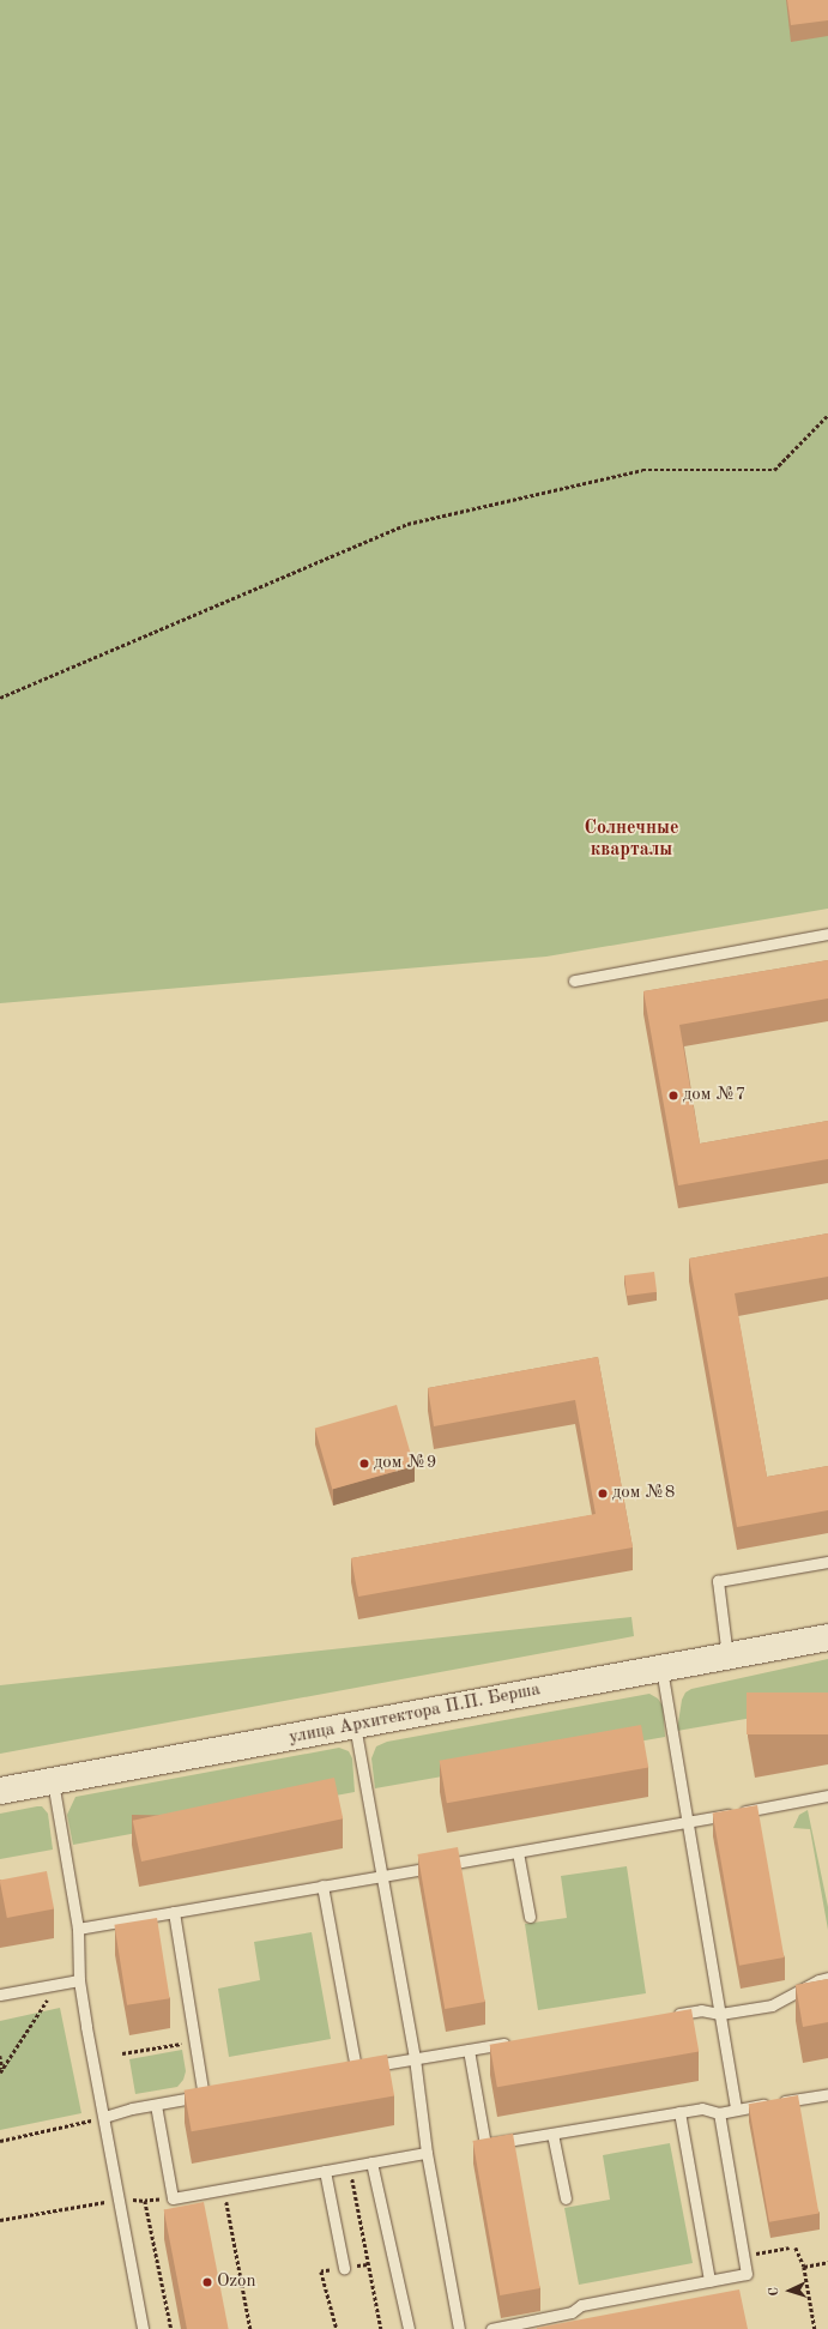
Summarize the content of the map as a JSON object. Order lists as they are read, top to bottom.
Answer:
{
  "streets": {
    "street": ["улица Архитектора П.П. Берша"]
  },
  "districts": ["Солнечные кварталы"],
  "places": [
    "дом №7",
    "дом №9",
    "дом №8",
    "Ozon"
  ],
  "north": "left"
}
